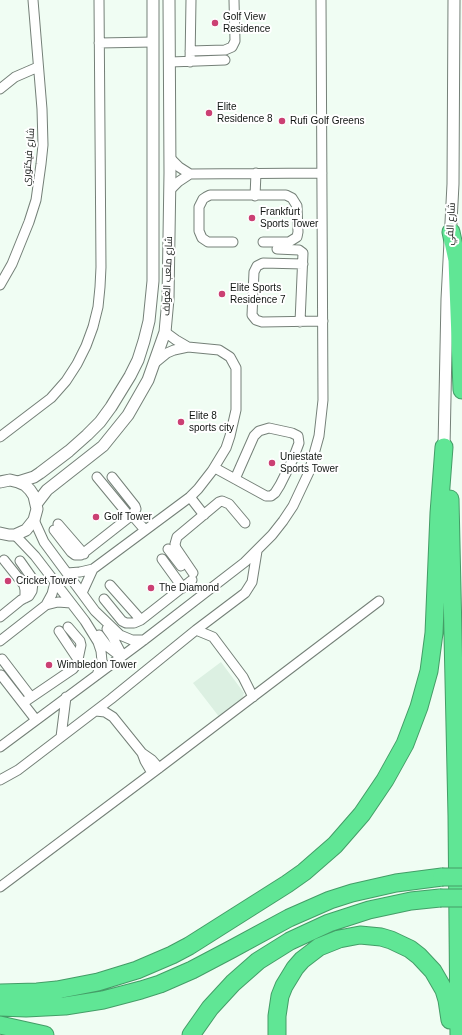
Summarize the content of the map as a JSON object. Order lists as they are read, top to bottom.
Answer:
{
  "streets": {
    "street": ["شارع فيكتوري", "شارع الفي", "شارع ملعب الغولف"]
  },
  "places": [
    "Golf View Residence",
    "Elite Residence 8",
    "Rufi Golf Greens",
    "Frankfurt Sports Tower",
    "Elite Sports Residence 7",
    "Elite 8 sports city",
    "Uniestate Sports Tower",
    "Golf Tower",
    "Cricket Tower",
    "The Diamond",
    "Wimbledon Tower"
  ]
}
